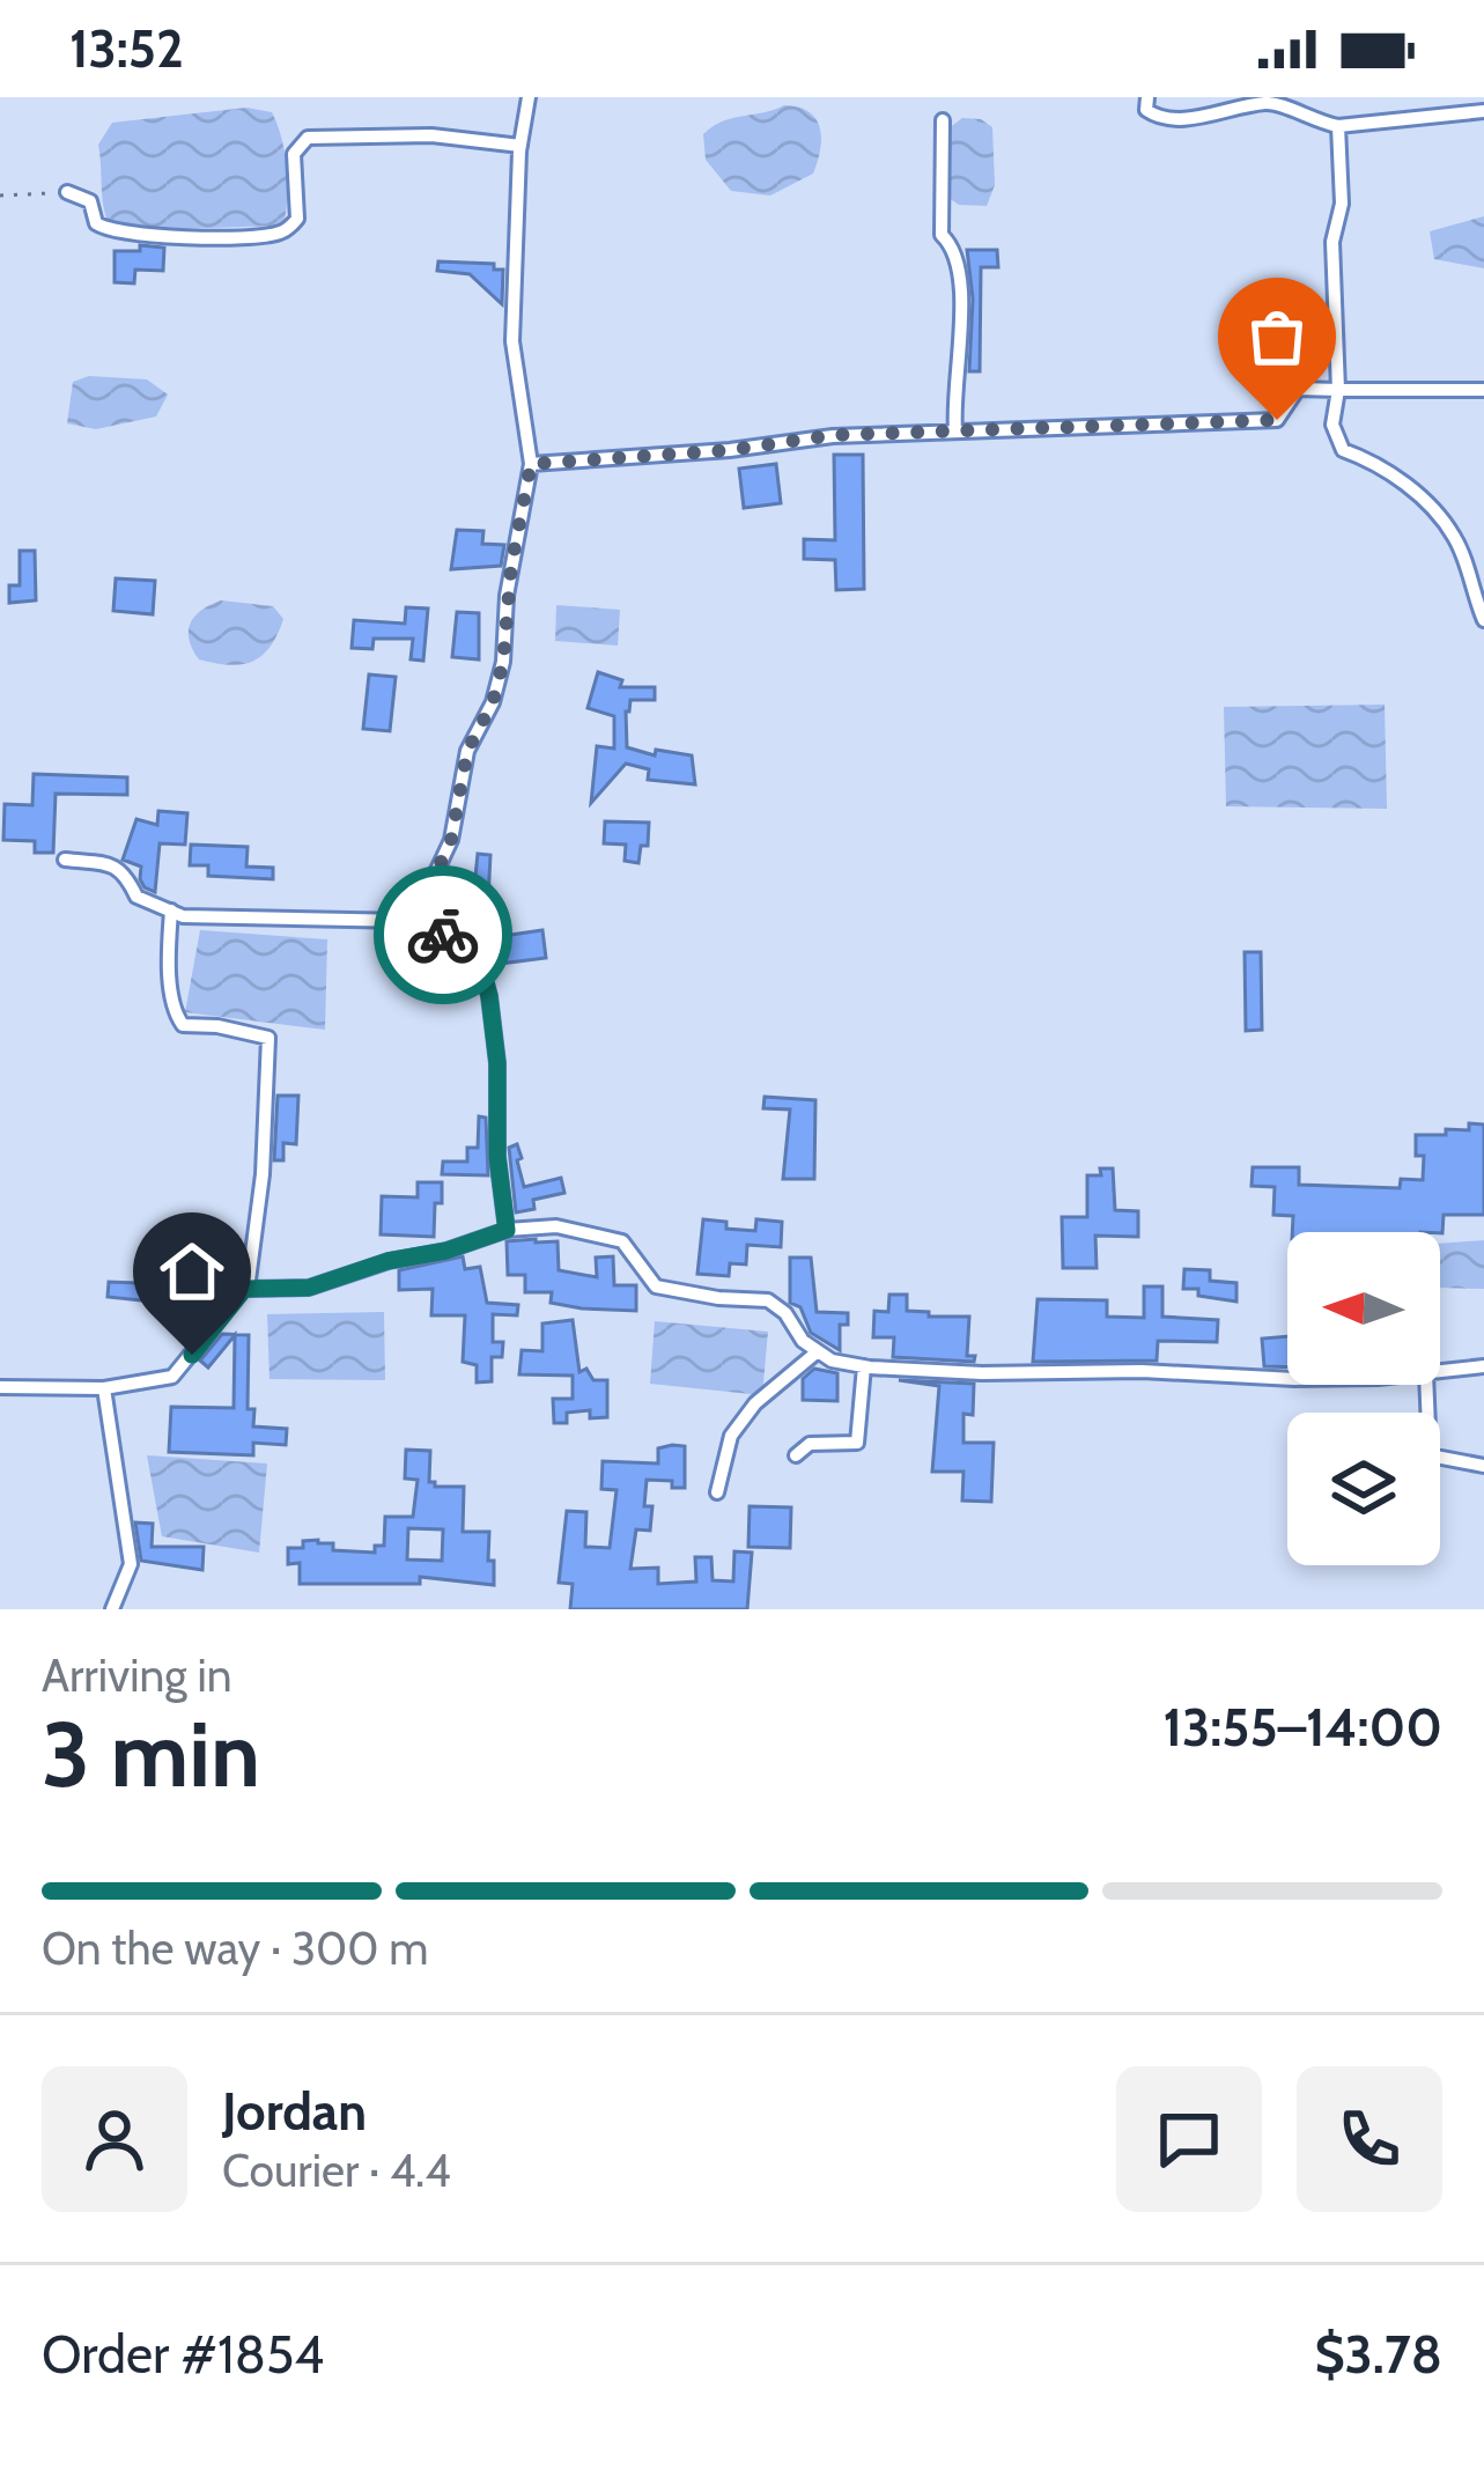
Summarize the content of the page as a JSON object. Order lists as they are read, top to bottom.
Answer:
{
  "north": "left",
  "page": {
    "status": "13:52",
    "heading": ["3 min", "Arriving in", "13:55–14:00"],
    "panel": [
      "Jordan",
      "Courier · 4.4",
      "Order #1854",
      "$3.78"
    ],
    "bar": "On the way · 300 m"
  }
}
